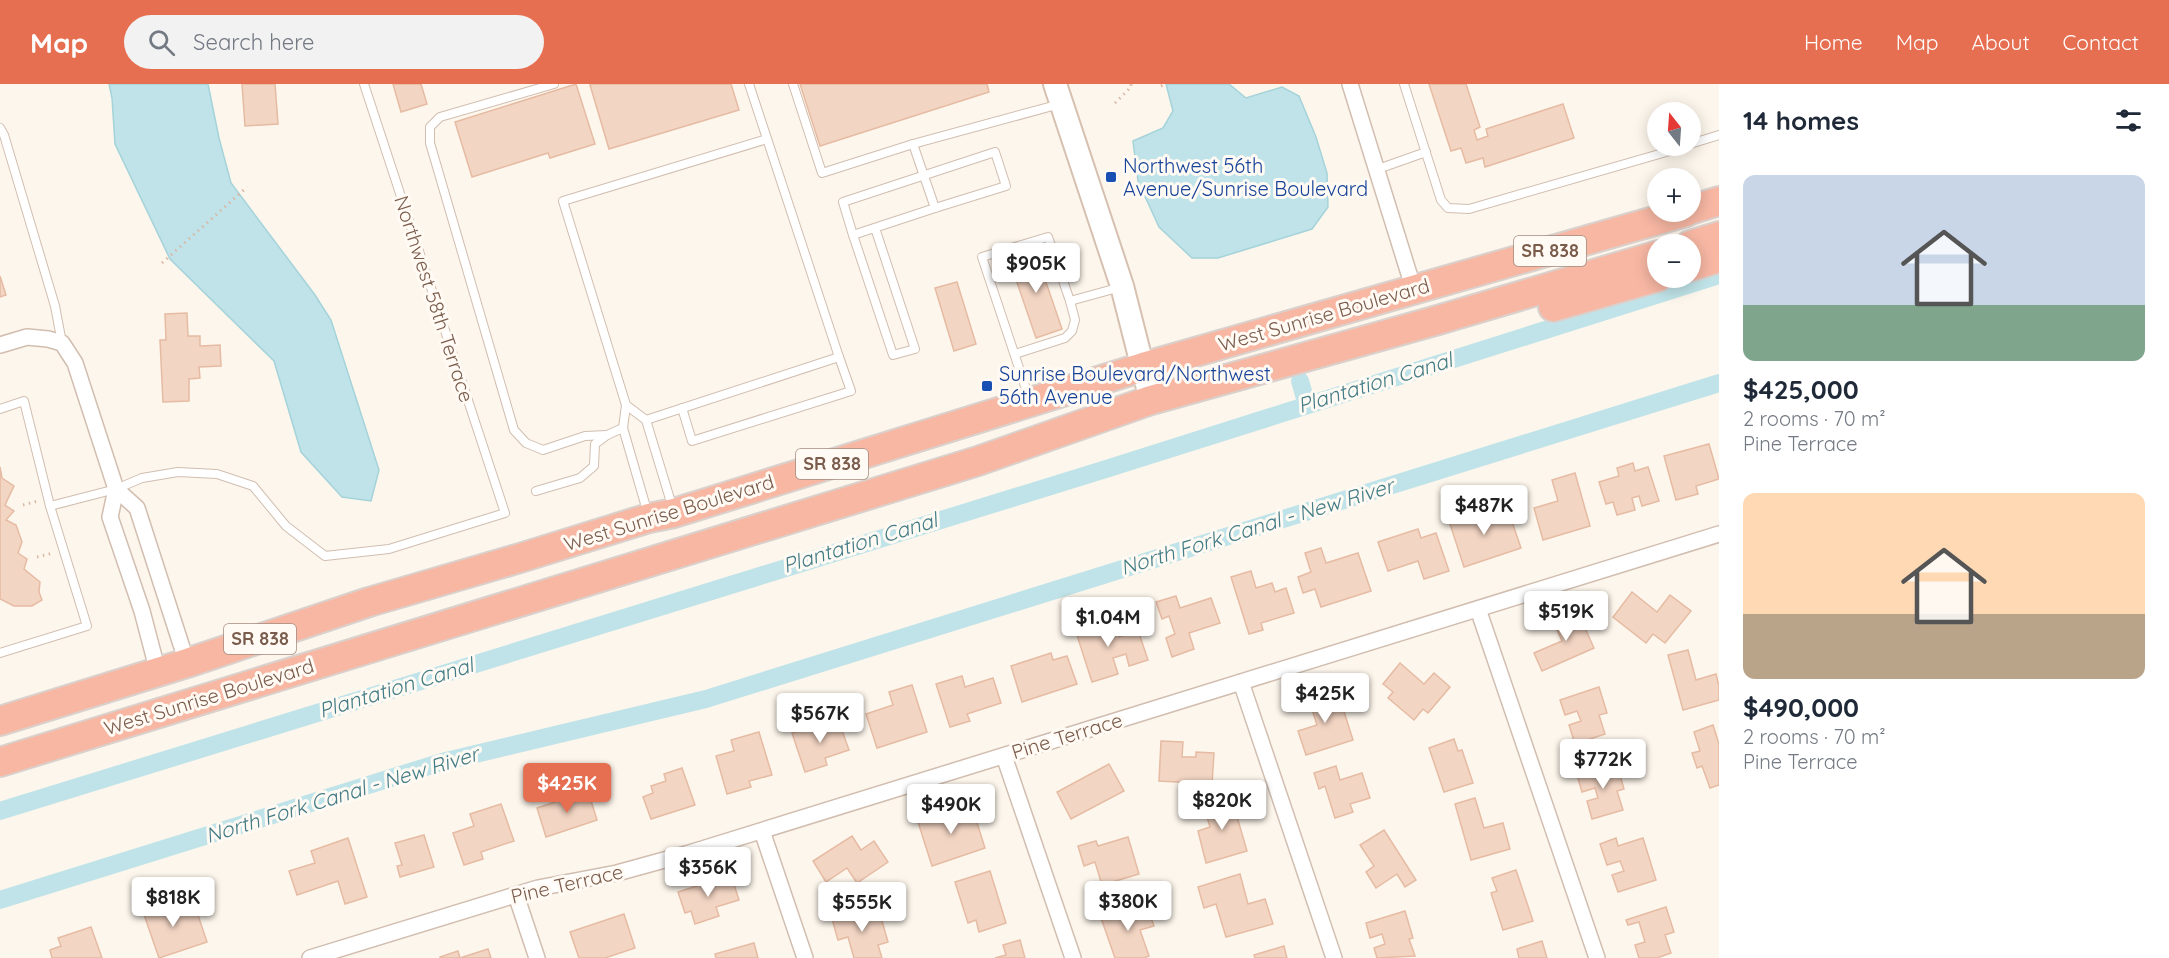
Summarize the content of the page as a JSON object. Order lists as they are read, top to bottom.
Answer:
{
  "streets": {
    "highway": ["SR 838", "West Sunrise Boulevard"],
    "street": ["Pine Terrace"],
    "lane": ["Northwest 58th Terrace"]
  },
  "water": ["Plantation Canal", "North Fork Canal - New River"],
  "places": {
    "transit": ["Northwest 56th Avenue/Sunrise Boulevard", "Sunrise Boulevard/Northwest 56th Avenue"]
  },
  "north": "top",
  "page": {
    "header": "Map",
    "search": "Search here",
    "nav": [
      "Home",
      "Map",
      "About",
      "Contact"
    ],
    "heading": "14 homes",
    "map_buttons": ["+", "−"],
    "list": [
      {
        "name": "$425,000",
        "note": "2 rooms · 70 m² · Pine Terrace"
      },
      {
        "name": "$490,000",
        "note": "2 rooms · 70 m² · Pine Terrace"
      }
    ],
    "price": [
      "$905K",
      "$487K",
      "$519K",
      "$1.04M",
      "$425K",
      "$567K",
      "$772K",
      "$425K",
      "$820K",
      "$490K",
      "$356K",
      "$818K",
      "$380K",
      "$555K"
    ]
  }
}
